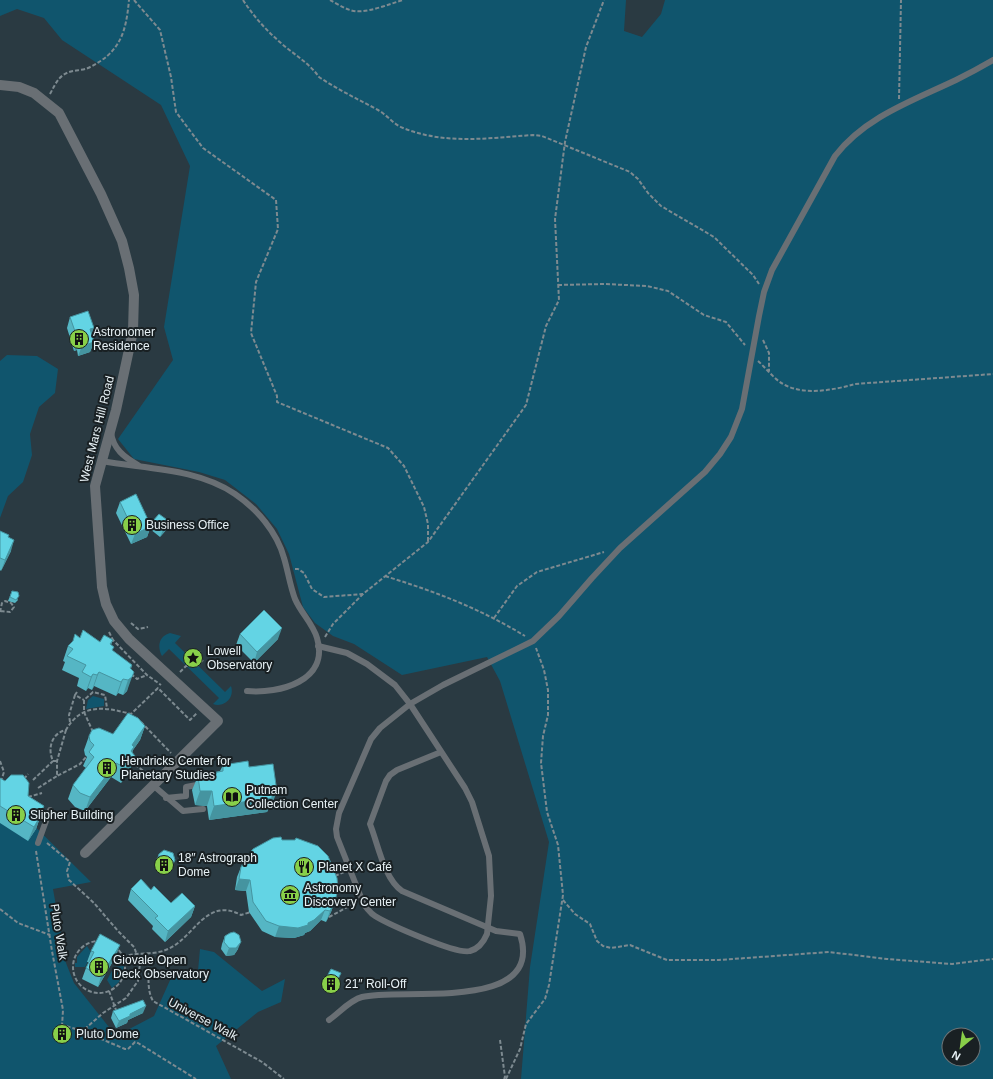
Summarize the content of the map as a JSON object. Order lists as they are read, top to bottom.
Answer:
{
  "streets": {
    "street": ["West Mars Hill Road"],
    "path": ["Pluto Walk", "Universe Walk"]
  },
  "places": {
    "building": [
      "Astronomer Residence",
      "Business Office",
      "Hendricks Center for Planetary Studies",
      "Slipher Building",
      "18″ Astrograph Dome",
      "Giovale Open Deck Observatory",
      "21″ Roll-Off",
      "Pluto Dome"
    ],
    "place": ["Lowell Observatory"],
    "library": ["Putnam Collection Center"],
    "restaurant": ["Planet X Café"],
    "museum": ["Astronomy Discovery Center"]
  },
  "north": "bottom left"
}
